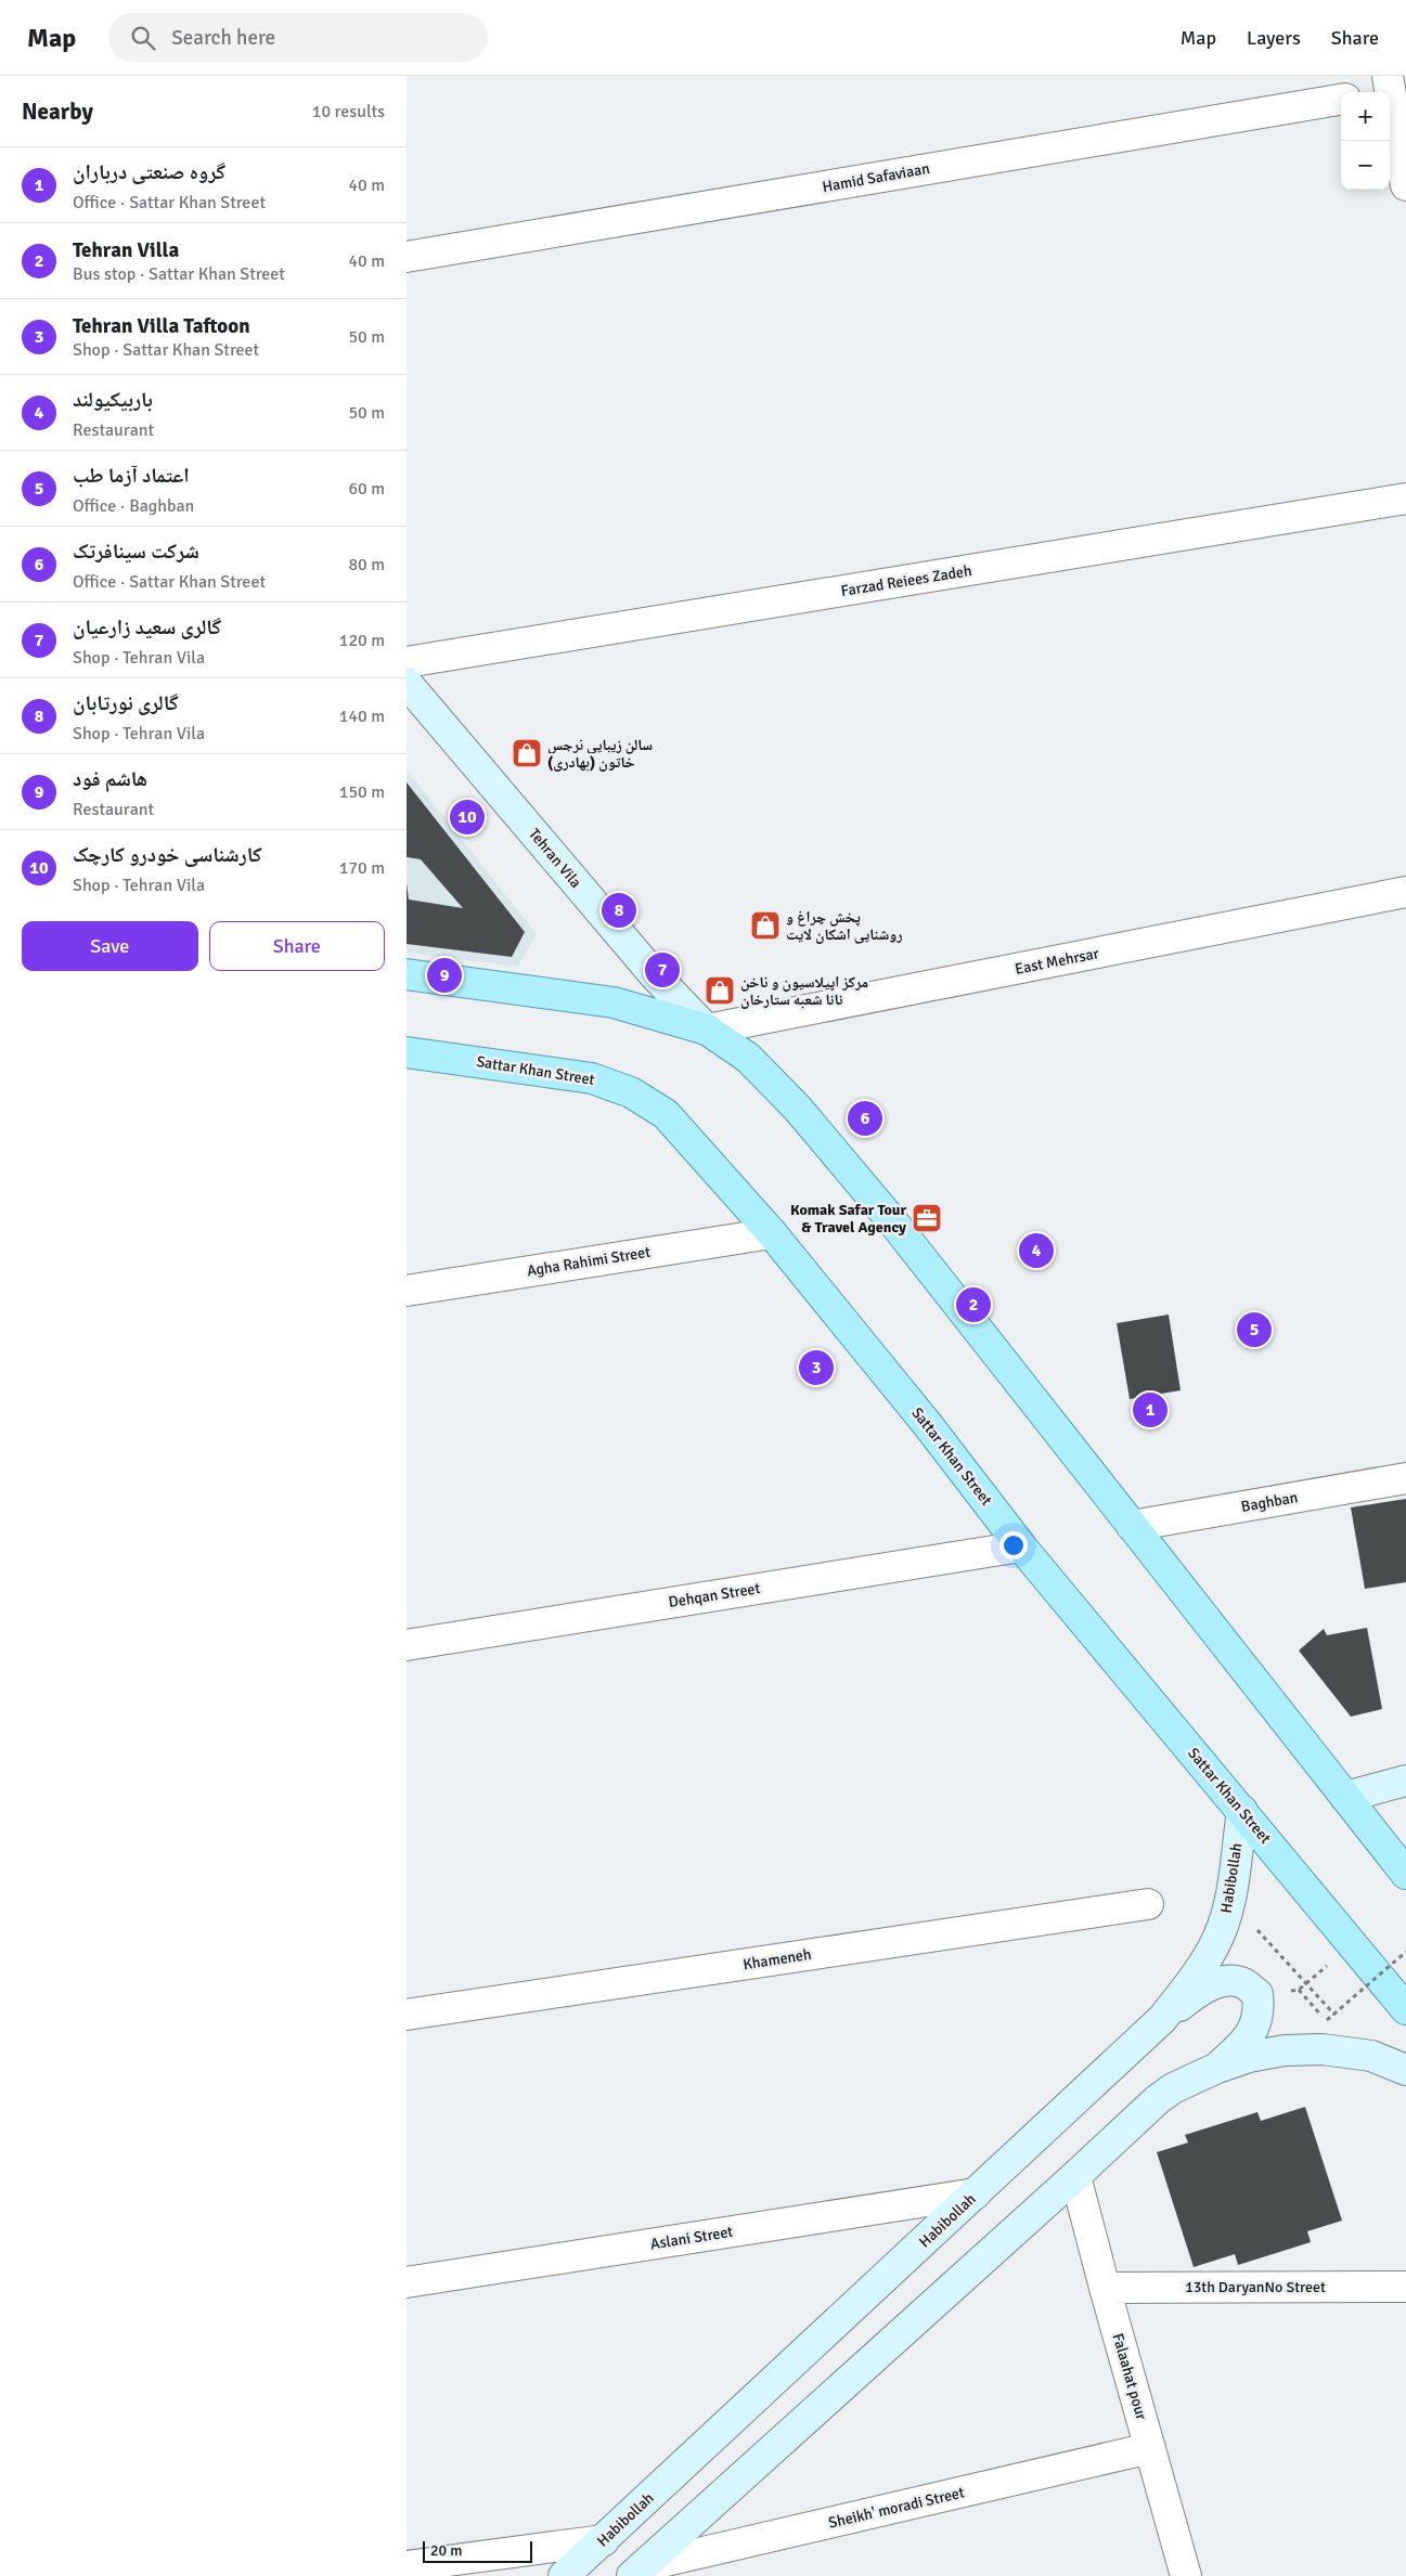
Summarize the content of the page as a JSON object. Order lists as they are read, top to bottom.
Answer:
{
  "streets": {
    "main road": ["Tehran Vila", "Sattar Khan Street", "Habibollah"],
    "street": [
      "Hamid Safaviaan",
      "Farzad Reiees Zadeh",
      "East Mehrsar",
      "Agha Rahimi Street",
      "Baghban",
      "Dehqan Street",
      "Khameneh",
      "Aslani Street",
      "13th DaryanNo Street",
      "Falaahat pour",
      "Sheikh' moradi Street"
    ]
  },
  "crossings": [
    ["Tehran Vila", "East Mehrsar"],
    ["Sattar Khan Street", "Agha Rahimi Street"],
    ["Sattar Khan Street", "Dehqan Street"],
    ["Sattar Khan Street", "Habibollah"],
    ["Habibollah", "Aslani Street"],
    ["13th DaryanNo Street", "Falaahat pour"],
    ["Falaahat pour", "Sheikh' moradi Street"]
  ],
  "places": {
    "shop": ["سالن زیبایی نرجس خاتون (بهادری)", "پخش چراغ و روشنایی اشکان لایت", "مرکز اپیلاسیون و ناخن نانا شعبه ستارخان"],
    "office": ["Komak Safar Tour & Travel Agency"]
  },
  "scale_bar": "20 m",
  "page": {
    "header": "Map",
    "search": "Search here",
    "nav": ["Map", "Layers", "Share"],
    "heading": ["Nearby", "10 results"],
    "map_buttons": ["+", "−"],
    "list": [
      {
        "mark": "1",
        "name": "گروه صنعتی درباران",
        "note": "Office · Sattar Khan Street",
        "value": "40 m"
      },
      {
        "mark": "2",
        "name": "Tehran Villa",
        "note": "Bus stop · Sattar Khan Street",
        "value": "40 m"
      },
      {
        "mark": "3",
        "name": "Tehran Villa Taftoon",
        "note": "Shop · Sattar Khan Street",
        "value": "50 m"
      },
      {
        "mark": "4",
        "name": "باربیکیولند",
        "note": "Restaurant",
        "value": "50 m"
      },
      {
        "mark": "5",
        "name": "اعتماد آزما طب",
        "note": "Office · Baghban",
        "value": "60 m"
      },
      {
        "mark": "6",
        "name": "شرکت سینافرتک",
        "note": "Office · Sattar Khan Street",
        "value": "80 m"
      },
      {
        "mark": "7",
        "name": "گالری سعید زارعیان",
        "note": "Shop · Tehran Vila",
        "value": "120 m"
      },
      {
        "mark": "8",
        "name": "گالری نورتابان",
        "note": "Shop · Tehran Vila",
        "value": "140 m"
      },
      {
        "mark": "9",
        "name": "هاشم فود",
        "note": "Restaurant",
        "value": "150 m"
      },
      {
        "mark": "10",
        "name": "کارشناسی خودرو کارچک",
        "note": "Shop · Tehran Vila",
        "value": "170 m"
      }
    ],
    "pins": [
      "10",
      "8",
      "7",
      "9",
      "6",
      "4",
      "2",
      "5",
      "3",
      "1"
    ],
    "buttons": ["Save", "Share"],
    "scale": "20 m"
  }
}
